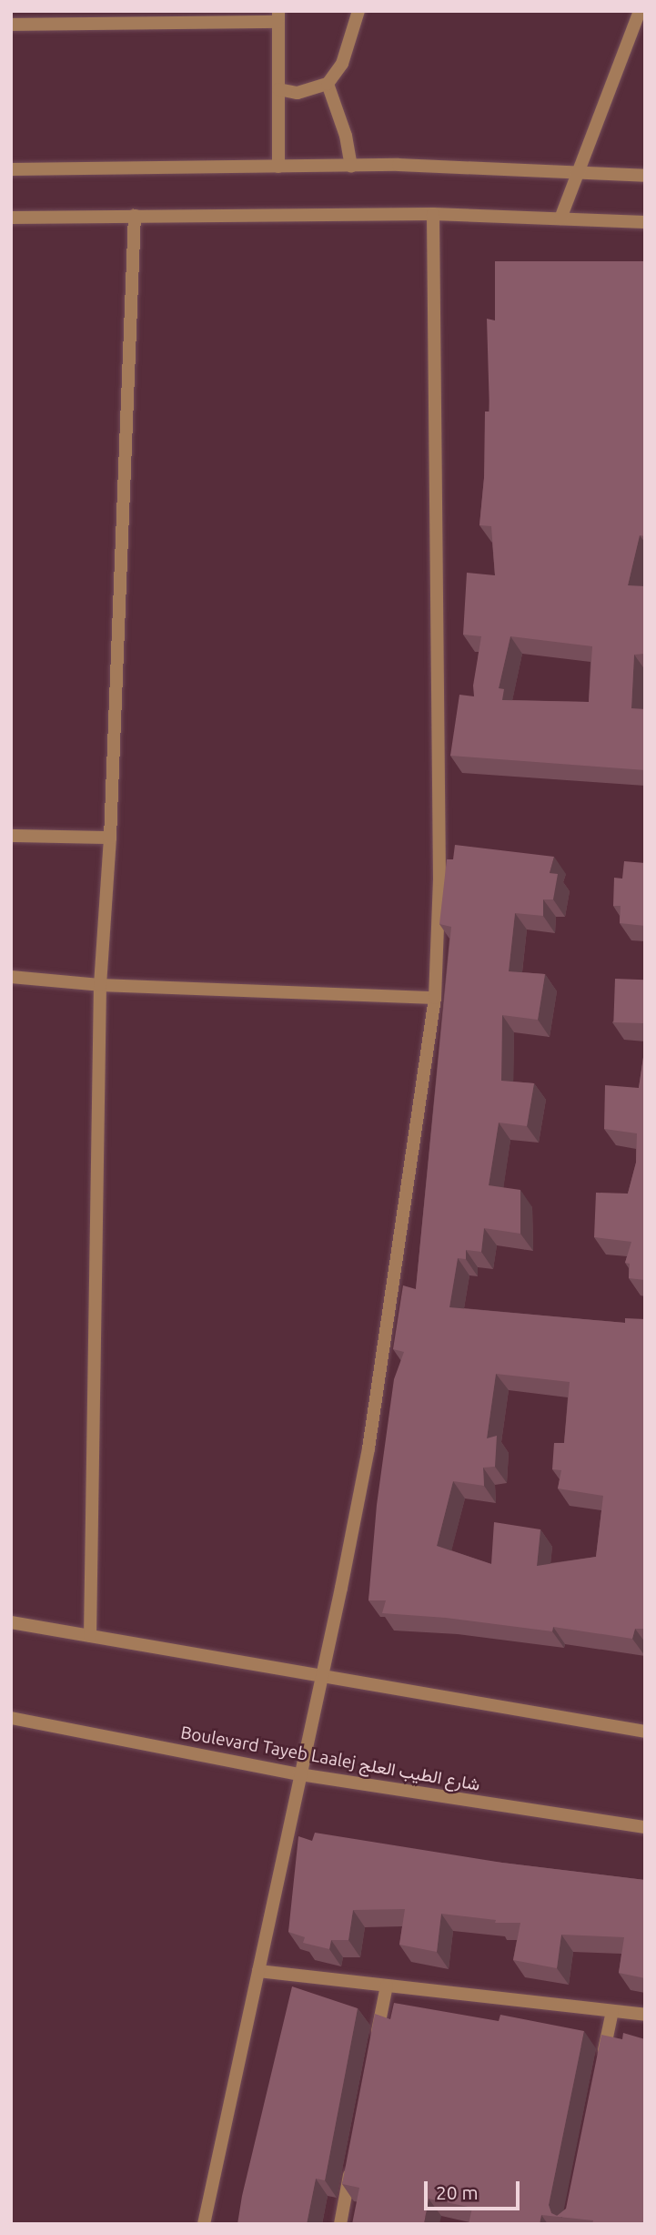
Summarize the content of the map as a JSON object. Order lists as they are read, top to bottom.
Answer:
{
  "streets": {
    "street": ["Boulevard Tayeb Laalej شارع الطيب العلج"]
  },
  "scale_bar": "20 m"
}
